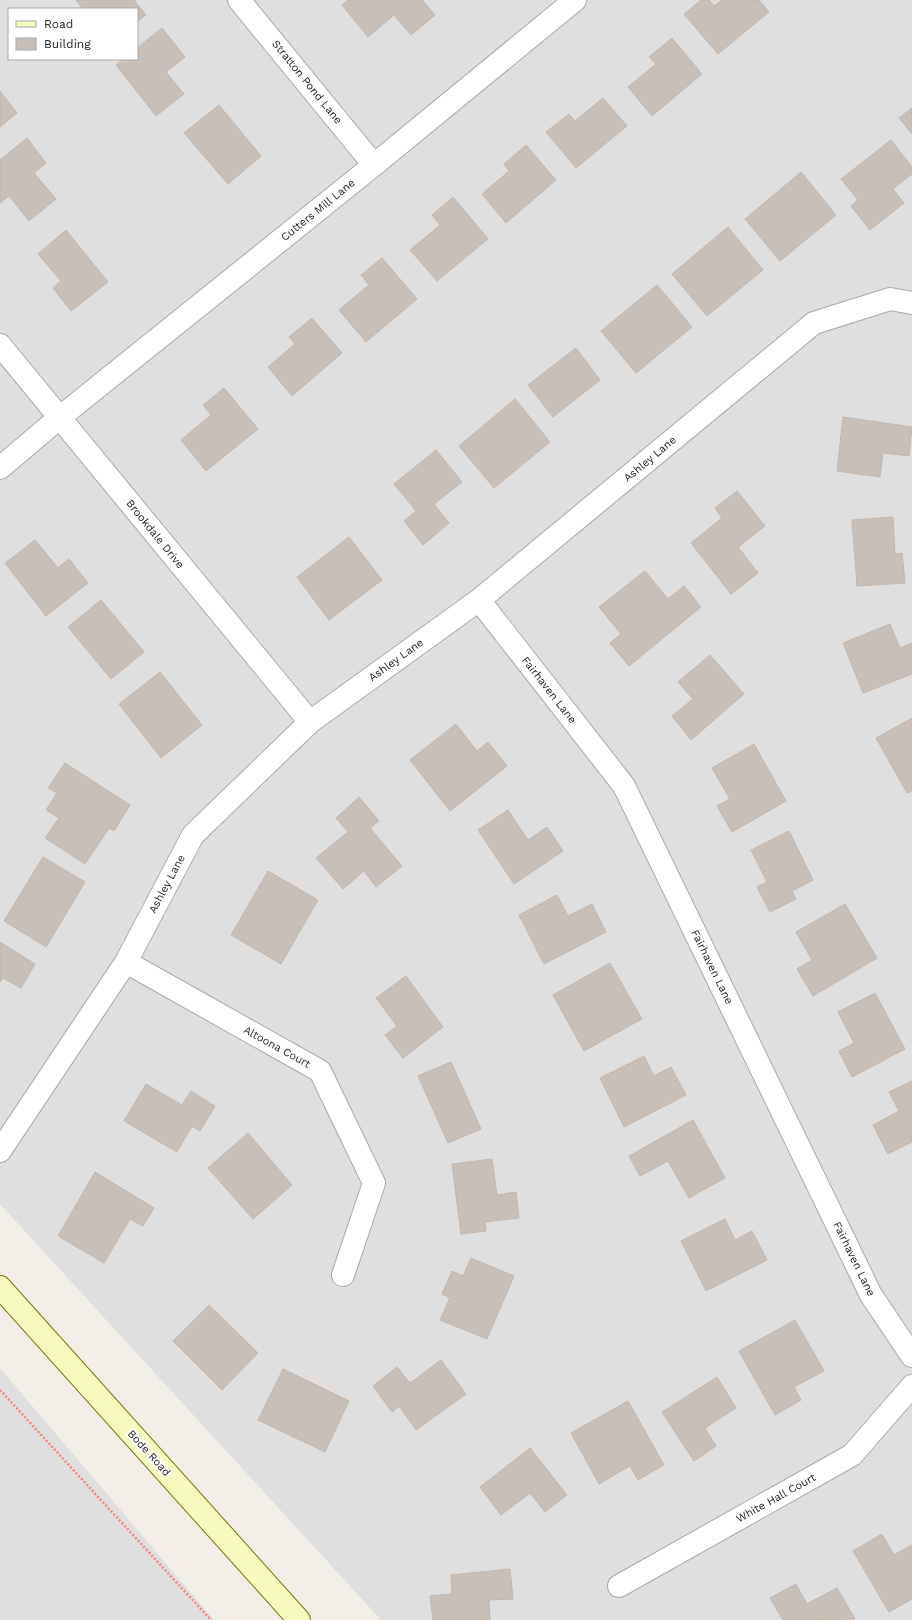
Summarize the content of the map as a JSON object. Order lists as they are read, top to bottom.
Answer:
{
  "streets": {
    "street": [
      "Stratton Pond Lane",
      "Cutters Mill Lane",
      "Ashley Lane",
      "Brookdale Drive",
      "Fairhaven Lane",
      "Altoona Court",
      "Bode Road",
      "White Hall Court"
    ]
  },
  "crossings": [
    ["Stratton Pond Lane", "Cutters Mill Lane"],
    ["Cutters Mill Lane", "Brookdale Drive"],
    ["Ashley Lane", "Brookdale Drive"],
    ["Ashley Lane", "Fairhaven Lane"],
    ["Ashley Lane", "Altoona Court"]
  ],
  "legend": ["Road", "Building"]
}
